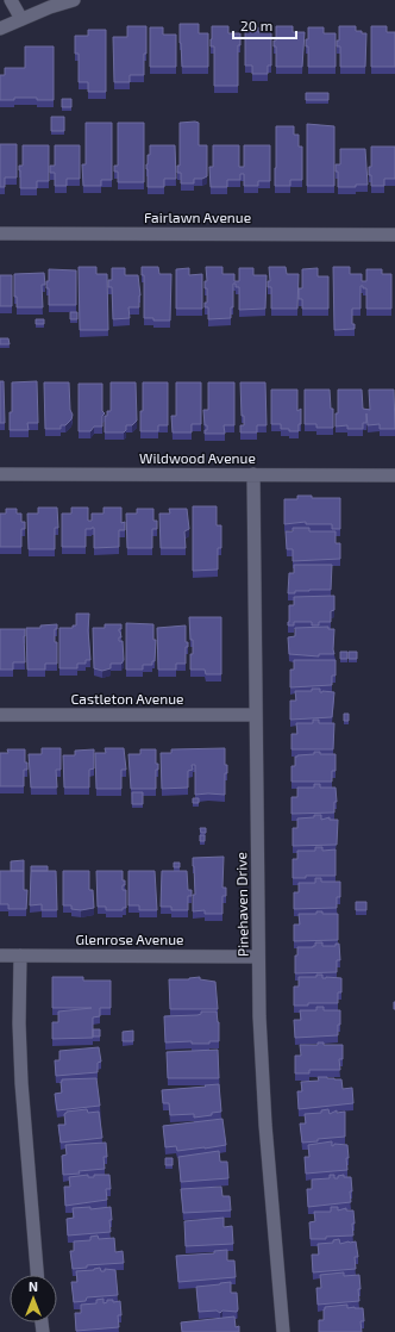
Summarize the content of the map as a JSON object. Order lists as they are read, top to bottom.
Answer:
{
  "streets": {
    "street": [
      "Fairlawn Avenue",
      "Wildwood Avenue",
      "Castleton Avenue",
      "Pinehaven Drive",
      "Glenrose Avenue"
    ]
  },
  "crossings": [
    ["Wildwood Avenue", "Pinehaven Drive"],
    ["Castleton Avenue", "Pinehaven Drive"],
    ["Pinehaven Drive", "Glenrose Avenue"]
  ],
  "scale_bar": "20 m",
  "north": "top"
}
